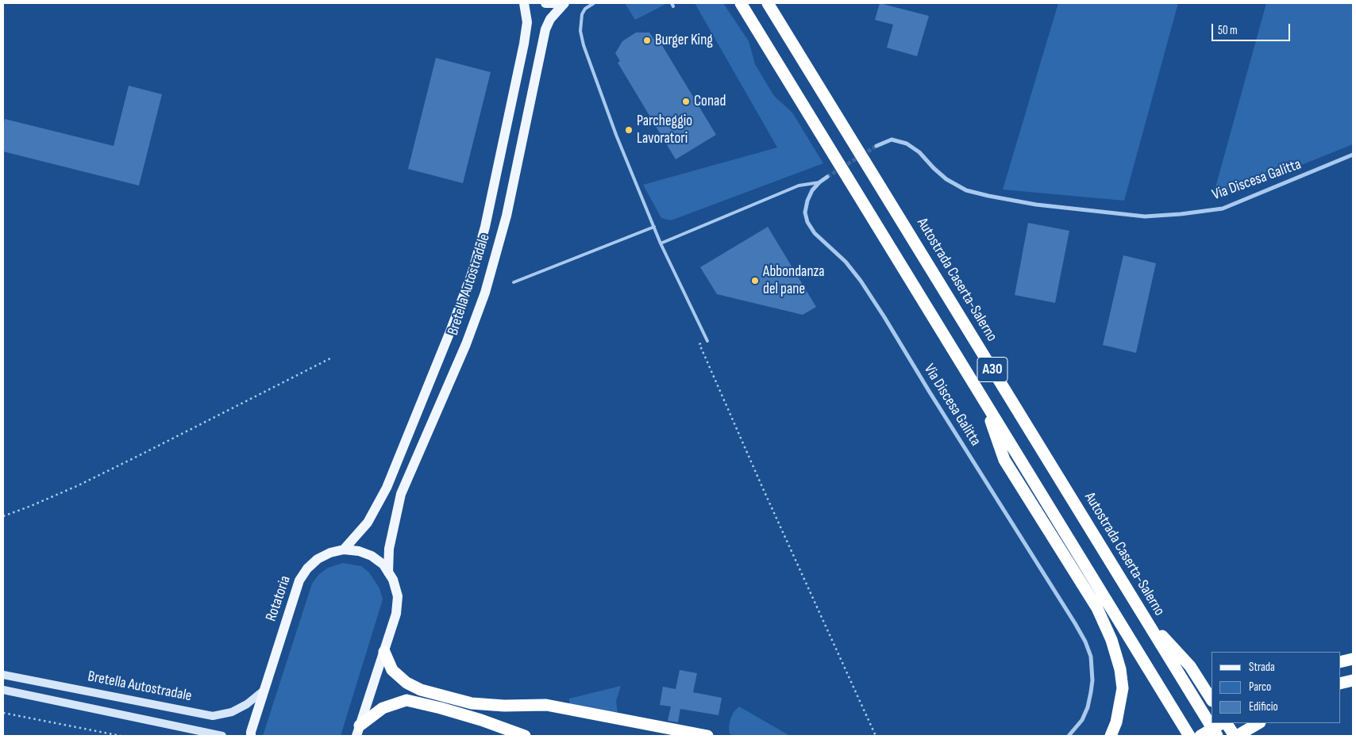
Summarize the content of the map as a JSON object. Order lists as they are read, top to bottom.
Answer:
{
  "streets": {
    "highway": ["Autostrada Caserta-Salerno", "A30"],
    "main road": ["Bretella Autostradale", "Rotatoria"],
    "street": ["Via Discesa Galitta"]
  },
  "crossings": [
    ["Bretella Autostradale", "Rotatoria"]
  ],
  "places": [
    "Burger King",
    "Conad",
    "Parcheggio Lavoratori",
    "Abbondanza del pane"
  ],
  "legend": ["Strada", "Parco", "Edificio"],
  "scale_bar": "50 m"
}
